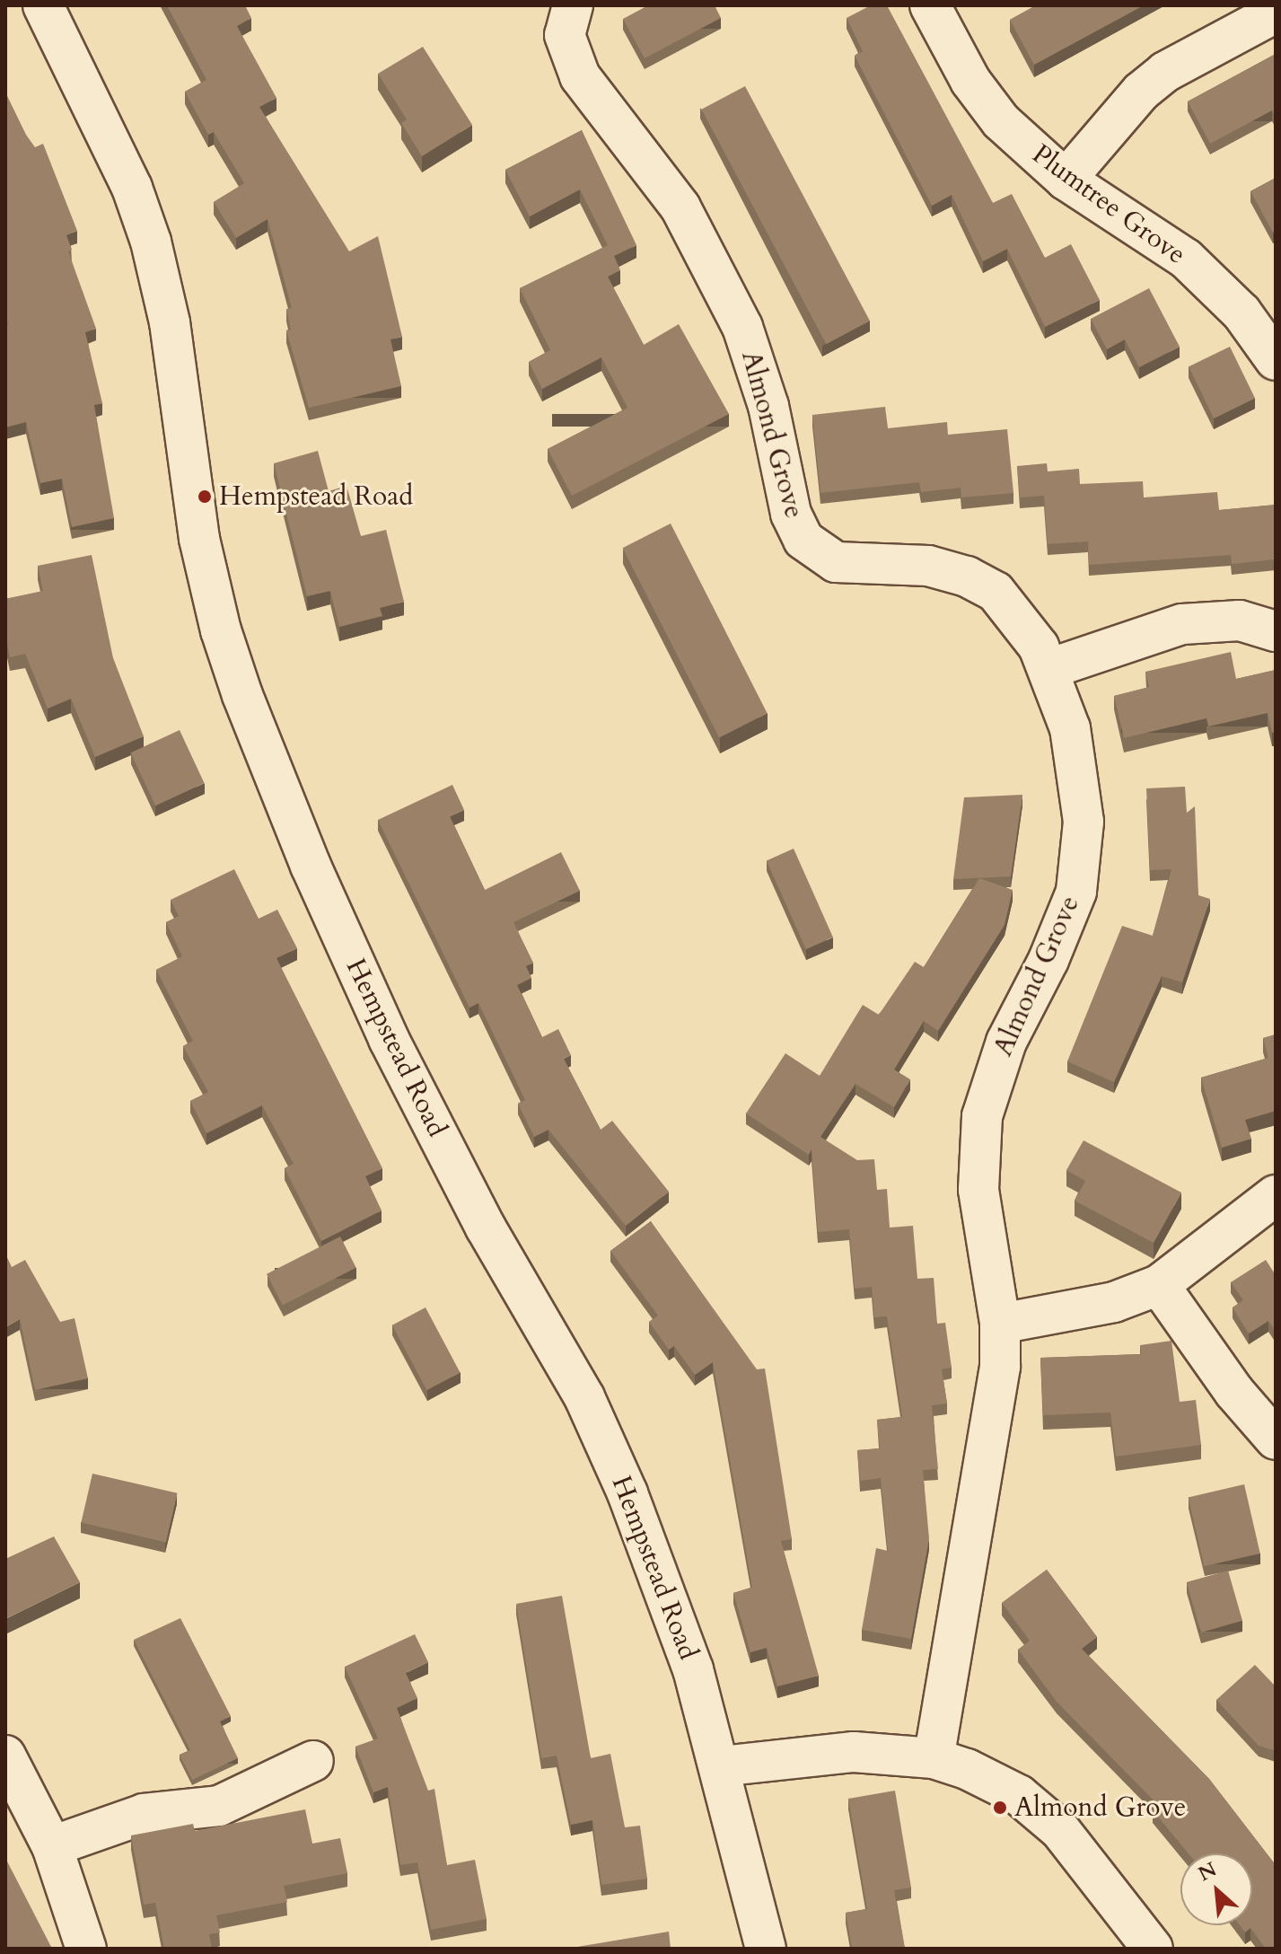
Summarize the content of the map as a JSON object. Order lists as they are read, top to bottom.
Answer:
{
  "streets": {
    "street": ["Plumtree Grove", "Almond Grove", "Hempstead Road"]
  },
  "places": ["Hempstead Road", "Almond Grove"],
  "north": "top left"
}
